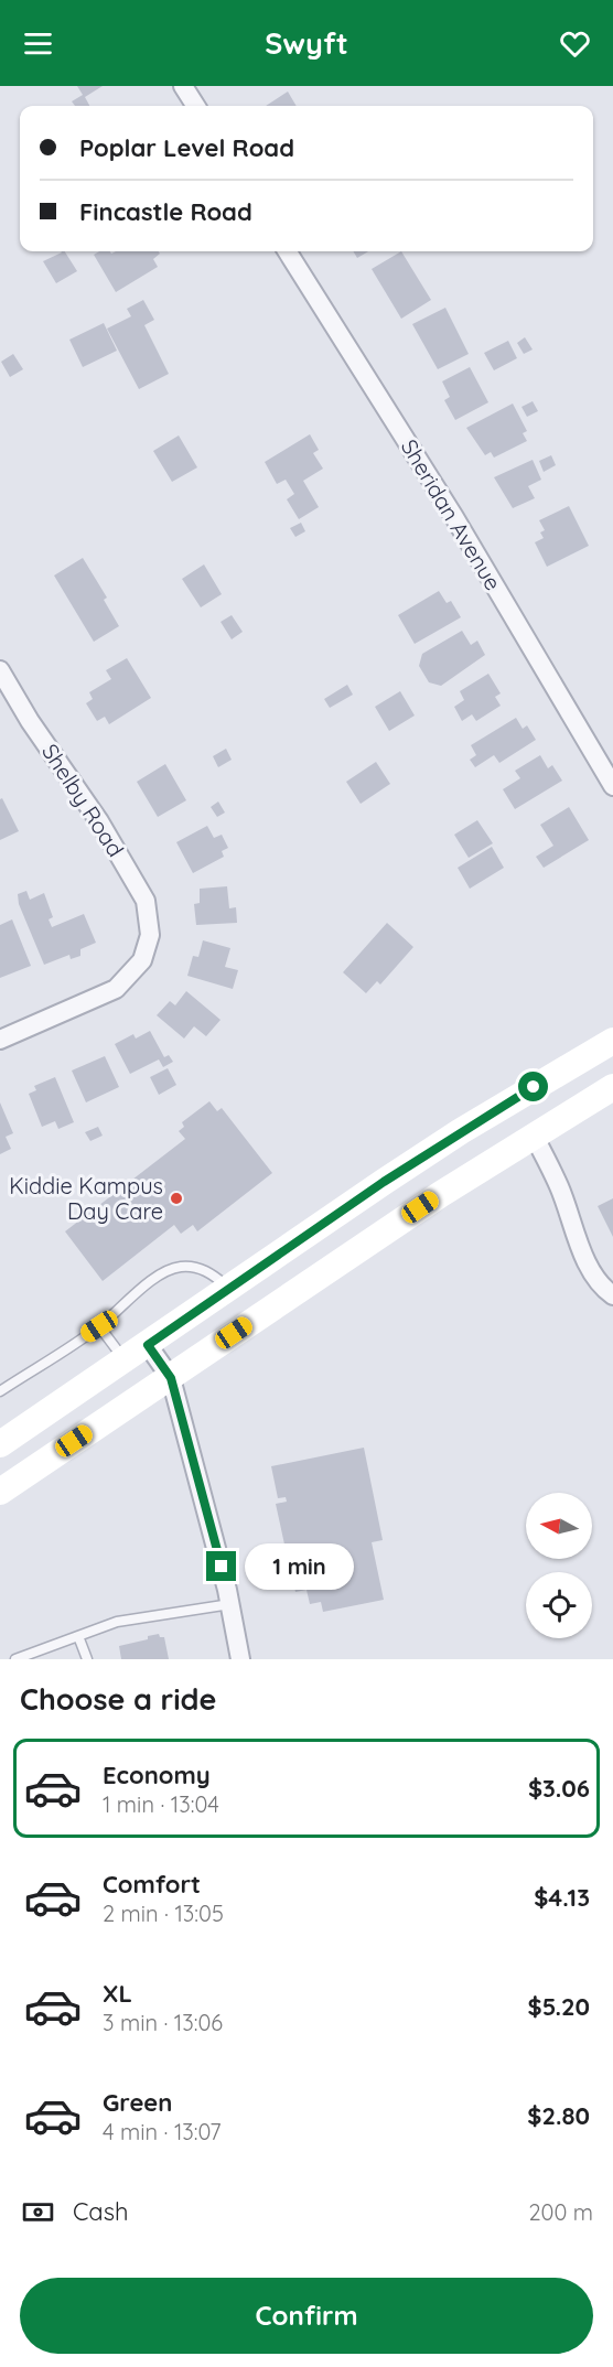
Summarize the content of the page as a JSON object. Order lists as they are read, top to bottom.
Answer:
{
  "streets": {
    "street": ["Sheridan Avenue", "Shelby Road"]
  },
  "places": ["Kiddie Kampus Day Care"],
  "north": "left",
  "page": {
    "header": "Swyft",
    "banner": ["Poplar Level Road", "Fincastle Road"],
    "bubble": "1 min",
    "heading": "Choose a ride",
    "list": [
      {
        "name": "Economy",
        "note": "1 min · 13:04",
        "value": "$3.06"
      },
      {
        "name": "Comfort",
        "note": "2 min · 13:05",
        "value": "$4.13"
      },
      {
        "name": "XL",
        "note": "3 min · 13:06",
        "value": "$5.20"
      },
      {
        "name": "Green",
        "note": "4 min · 13:07",
        "value": "$2.80"
      }
    ],
    "pay": ["Cash", "200 m"],
    "buttons": "Confirm"
  }
}
